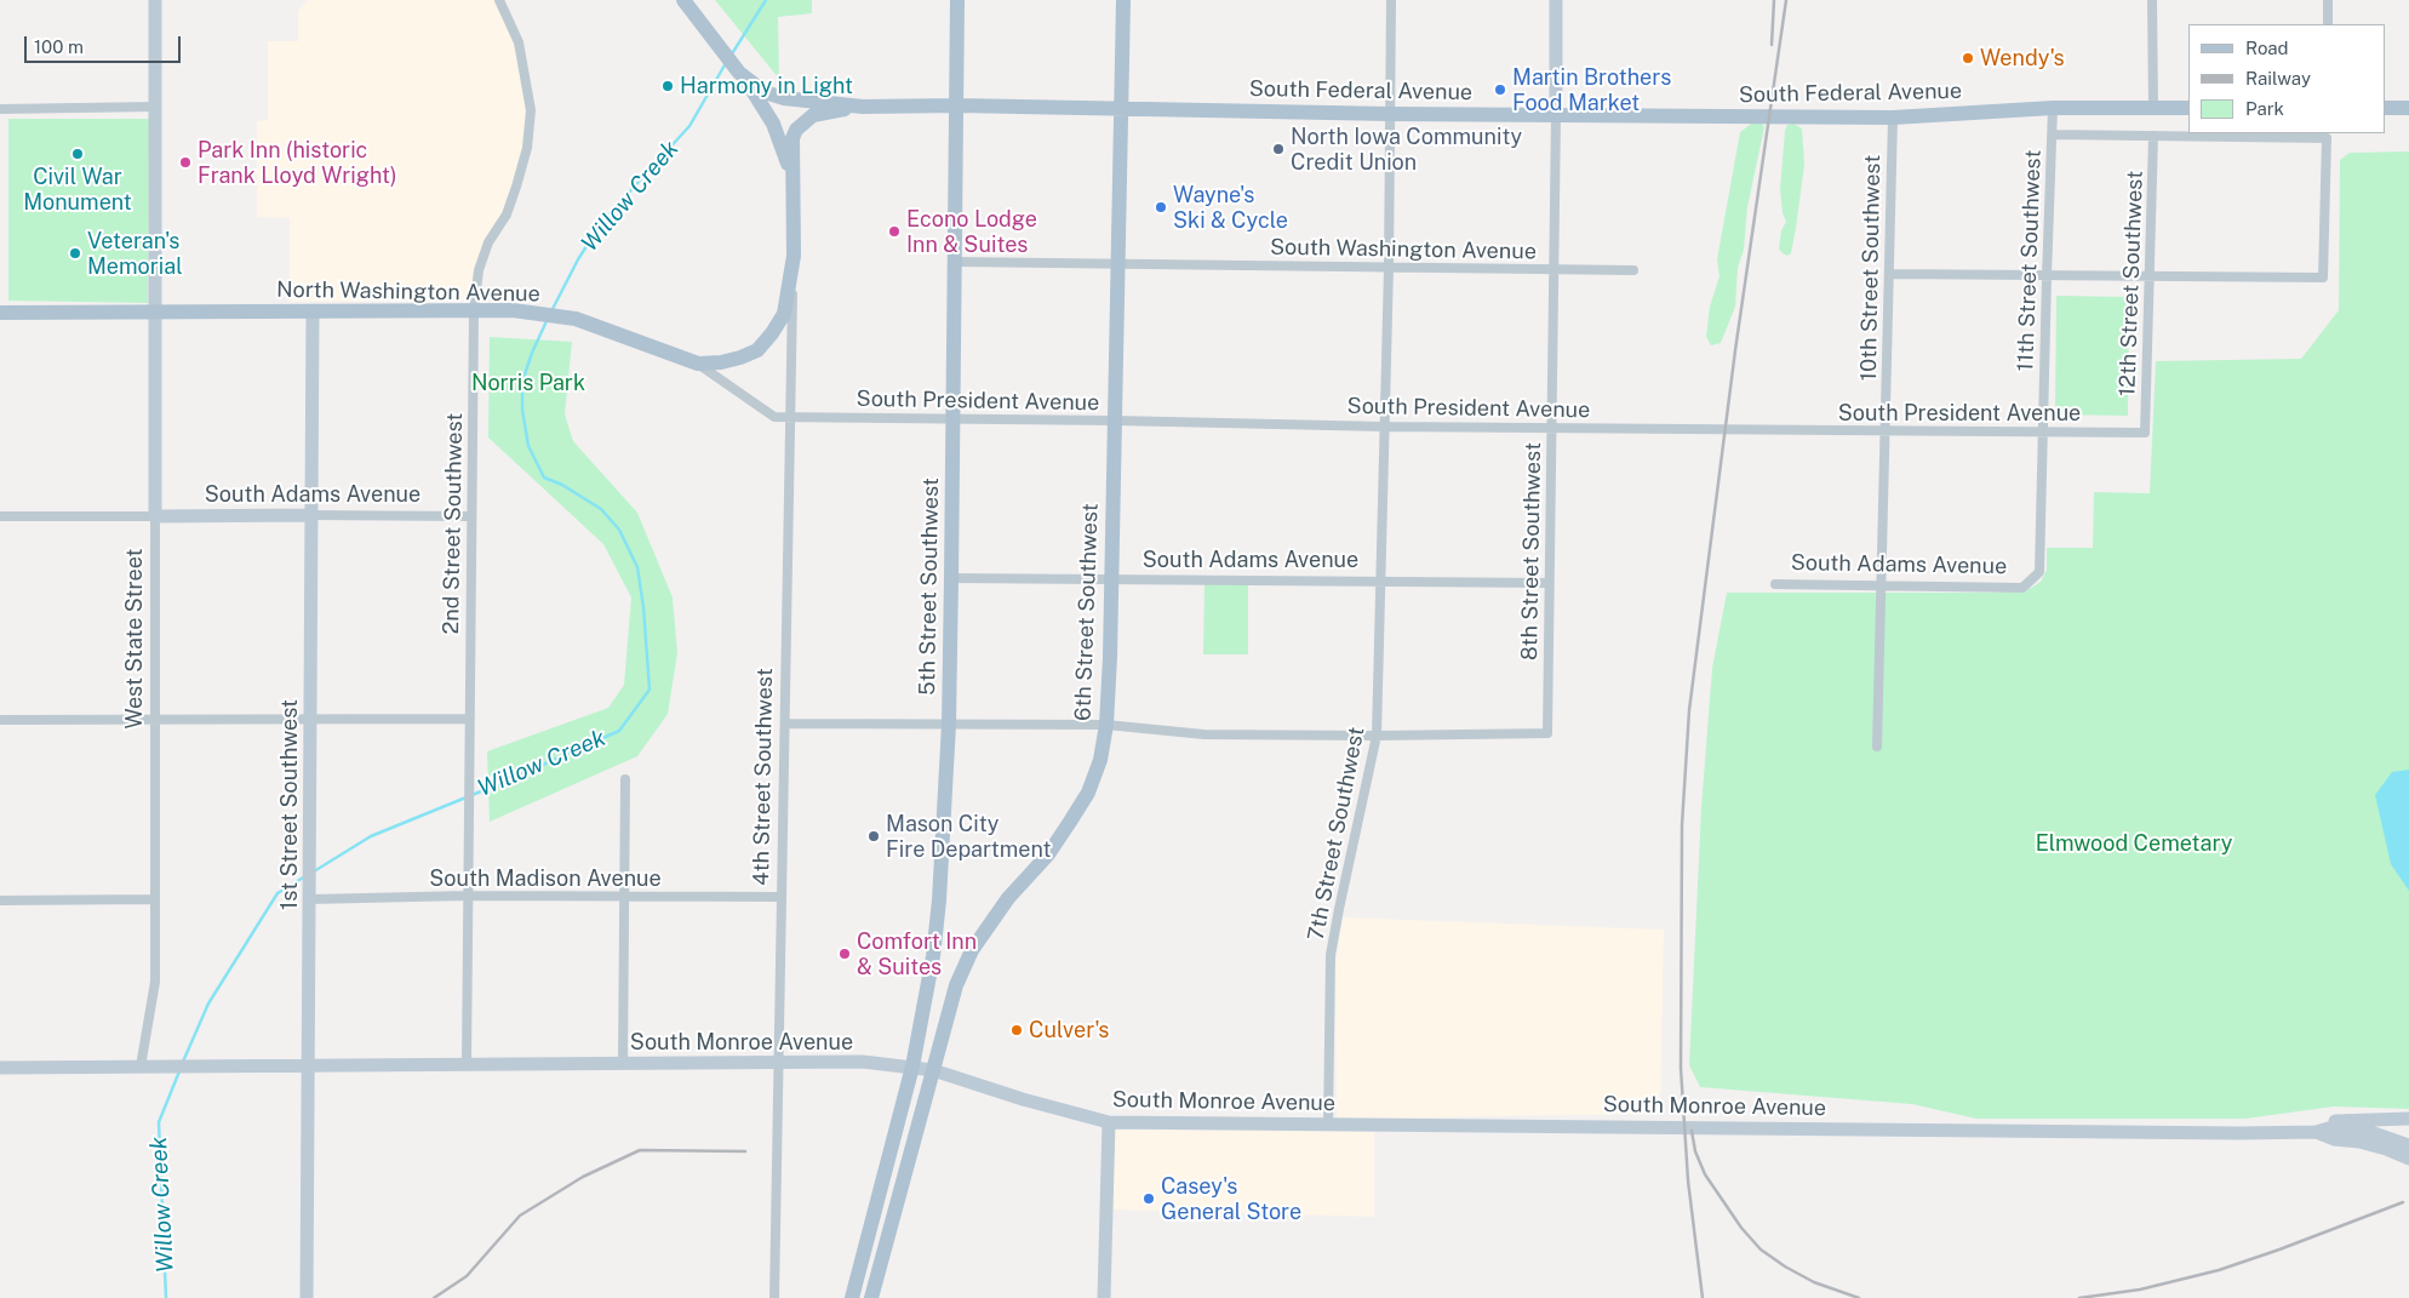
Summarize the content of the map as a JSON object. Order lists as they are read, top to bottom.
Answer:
{
  "streets": {
    "main road": [
      "South Federal Avenue",
      "North Washington Avenue",
      "South Adams Avenue",
      "5th Street Southwest",
      "6th Street Southwest",
      "West State Street",
      "1st Street Southwest",
      "South Monroe Avenue"
    ],
    "street": [
      "South Washington Avenue",
      "11th Street Southwest",
      "10th Street Southwest",
      "12th Street Southwest",
      "South President Avenue",
      "2nd Street Southwest",
      "8th Street Southwest",
      "4th Street Southwest",
      "7th Street Southwest",
      "South Madison Avenue"
    ]
  },
  "crossings": [
    ["South Federal Avenue", "11th Street Southwest"],
    ["South Federal Avenue", "10th Street Southwest"],
    ["South Federal Avenue", "North Washington Avenue"],
    ["South Federal Avenue", "8th Street Southwest"],
    ["South Federal Avenue", "5th Street Southwest"],
    ["South Federal Avenue", "6th Street Southwest"],
    ["South Federal Avenue", "7th Street Southwest"],
    ["South Washington Avenue", "8th Street Southwest"],
    ["South Washington Avenue", "5th Street Southwest"],
    ["South Washington Avenue", "6th Street Southwest"],
    ["South Washington Avenue", "7th Street Southwest"],
    ["11th Street Southwest", "South President Avenue"],
    ["11th Street Southwest", "South Adams Avenue"],
    ["10th Street Southwest", "South President Avenue"],
    ["10th Street Southwest", "South Adams Avenue"],
    ["12th Street Southwest", "South President Avenue"],
    ["North Washington Avenue", "2nd Street Southwest"],
    ["North Washington Avenue", "West State Street"],
    ["North Washington Avenue", "4th Street Southwest"],
    ["North Washington Avenue", "1st Street Southwest"],
    ["South President Avenue", "8th Street Southwest"],
    ["South President Avenue", "5th Street Southwest"],
    ["South President Avenue", "6th Street Southwest"],
    ["South President Avenue", "4th Street Southwest"],
    ["South President Avenue", "7th Street Southwest"],
    ["South Adams Avenue", "2nd Street Southwest"],
    ["South Adams Avenue", "8th Street Southwest"],
    ["South Adams Avenue", "5th Street Southwest"],
    ["South Adams Avenue", "6th Street Southwest"],
    ["South Adams Avenue", "West State Street"],
    ["South Adams Avenue", "1st Street Southwest"],
    ["South Adams Avenue", "7th Street Southwest"],
    ["2nd Street Southwest", "South Madison Avenue"],
    ["2nd Street Southwest", "South Monroe Avenue"],
    ["8th Street Southwest", "7th Street Southwest"],
    ["5th Street Southwest", "South Monroe Avenue"],
    ["6th Street Southwest", "South Monroe Avenue"],
    ["West State Street", "South Monroe Avenue"],
    ["4th Street Southwest", "South Madison Avenue"],
    ["4th Street Southwest", "South Monroe Avenue"],
    ["1st Street Southwest", "South Madison Avenue"],
    ["1st Street Southwest", "South Monroe Avenue"],
    ["7th Street Southwest", "South Monroe Avenue"]
  ],
  "water": ["Willow Creek"],
  "parks": ["Norris Park", "Elmwood Cemetary"],
  "places": [
    "Wendy's",
    "Harmony in Light",
    "Martin Brothers Food Market",
    "North Iowa Community Credit Union",
    "Civil War Monument",
    "Park Inn (historic Frank Lloyd Wright)",
    "Wayne's Ski & Cycle",
    "Econo Lodge Inn & Suites",
    "Veteran's Memorial",
    "Mason City Fire Department",
    "Comfort Inn & Suites",
    "Culver's",
    "Casey's General Store"
  ],
  "legend": ["Road", "Railway", "Park"],
  "scale_bar": "100 m"
}
